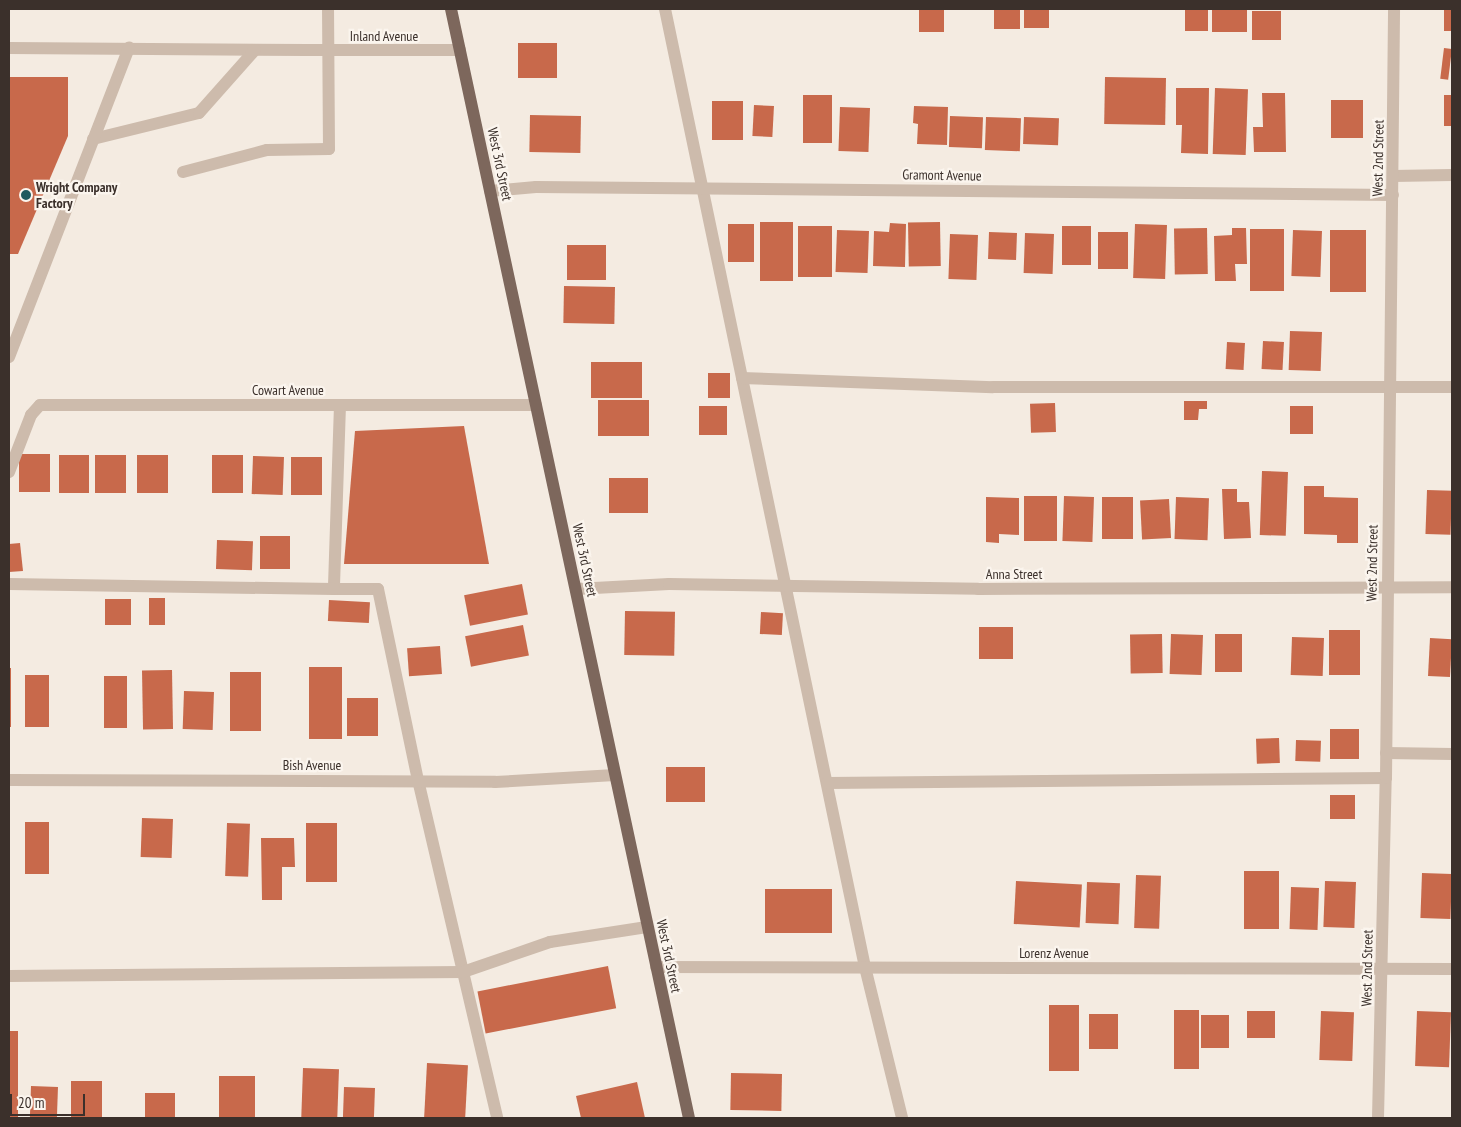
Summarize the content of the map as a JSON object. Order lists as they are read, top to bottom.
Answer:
{
  "streets": {
    "main road": ["West 3rd Street"],
    "street": [
      "Inland Avenue",
      "West 2nd Street",
      "Gramont Avenue",
      "Cowart Avenue",
      "Anna Street",
      "Bish Avenue",
      "Lorenz Avenue"
    ]
  },
  "crossings": [
    ["Inland Avenue", "West 3rd Street"],
    ["West 2nd Street", "Gramont Avenue"],
    ["West 2nd Street", "Anna Street"],
    ["West 2nd Street", "Lorenz Avenue"],
    ["West 3rd Street", "Gramont Avenue"],
    ["West 3rd Street", "Cowart Avenue"],
    ["West 3rd Street", "Anna Street"],
    ["West 3rd Street", "Bish Avenue"],
    ["West 3rd Street", "Lorenz Avenue"]
  ],
  "places": ["Wright Company Factory"],
  "scale_bar": "20 m"
}
